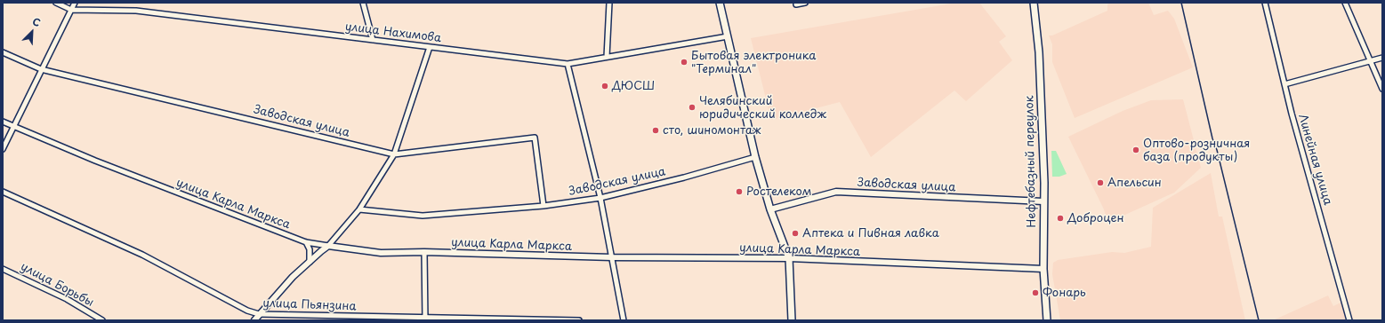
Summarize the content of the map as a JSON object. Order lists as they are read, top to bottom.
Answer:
{
  "streets": {
    "main road": ["Нефтебазный переулок"],
    "street": [
      "улица Нахимова",
      "Заводская улица",
      "Линейная улица",
      "улица Карла Маркса",
      "улица Борьбы",
      "улица Пьянзина"
    ]
  },
  "crossings": [
    ["Заводская улица", "Нефтебазный переулок"],
    ["Нефтебазный переулок", "улица Карла Маркса"]
  ],
  "places": [
    "Бытовая электроника \"Терминал\"",
    "ДЮСШ",
    "Челябинский юридический колледж",
    "сто, шиномонтаж",
    "Оптово-розничная база (продукты)",
    "Апельсин",
    "Ростелеком",
    "Доброцен",
    "Аптека и Пивная лавка",
    "Фонарь"
  ],
  "north": "top right"
}
